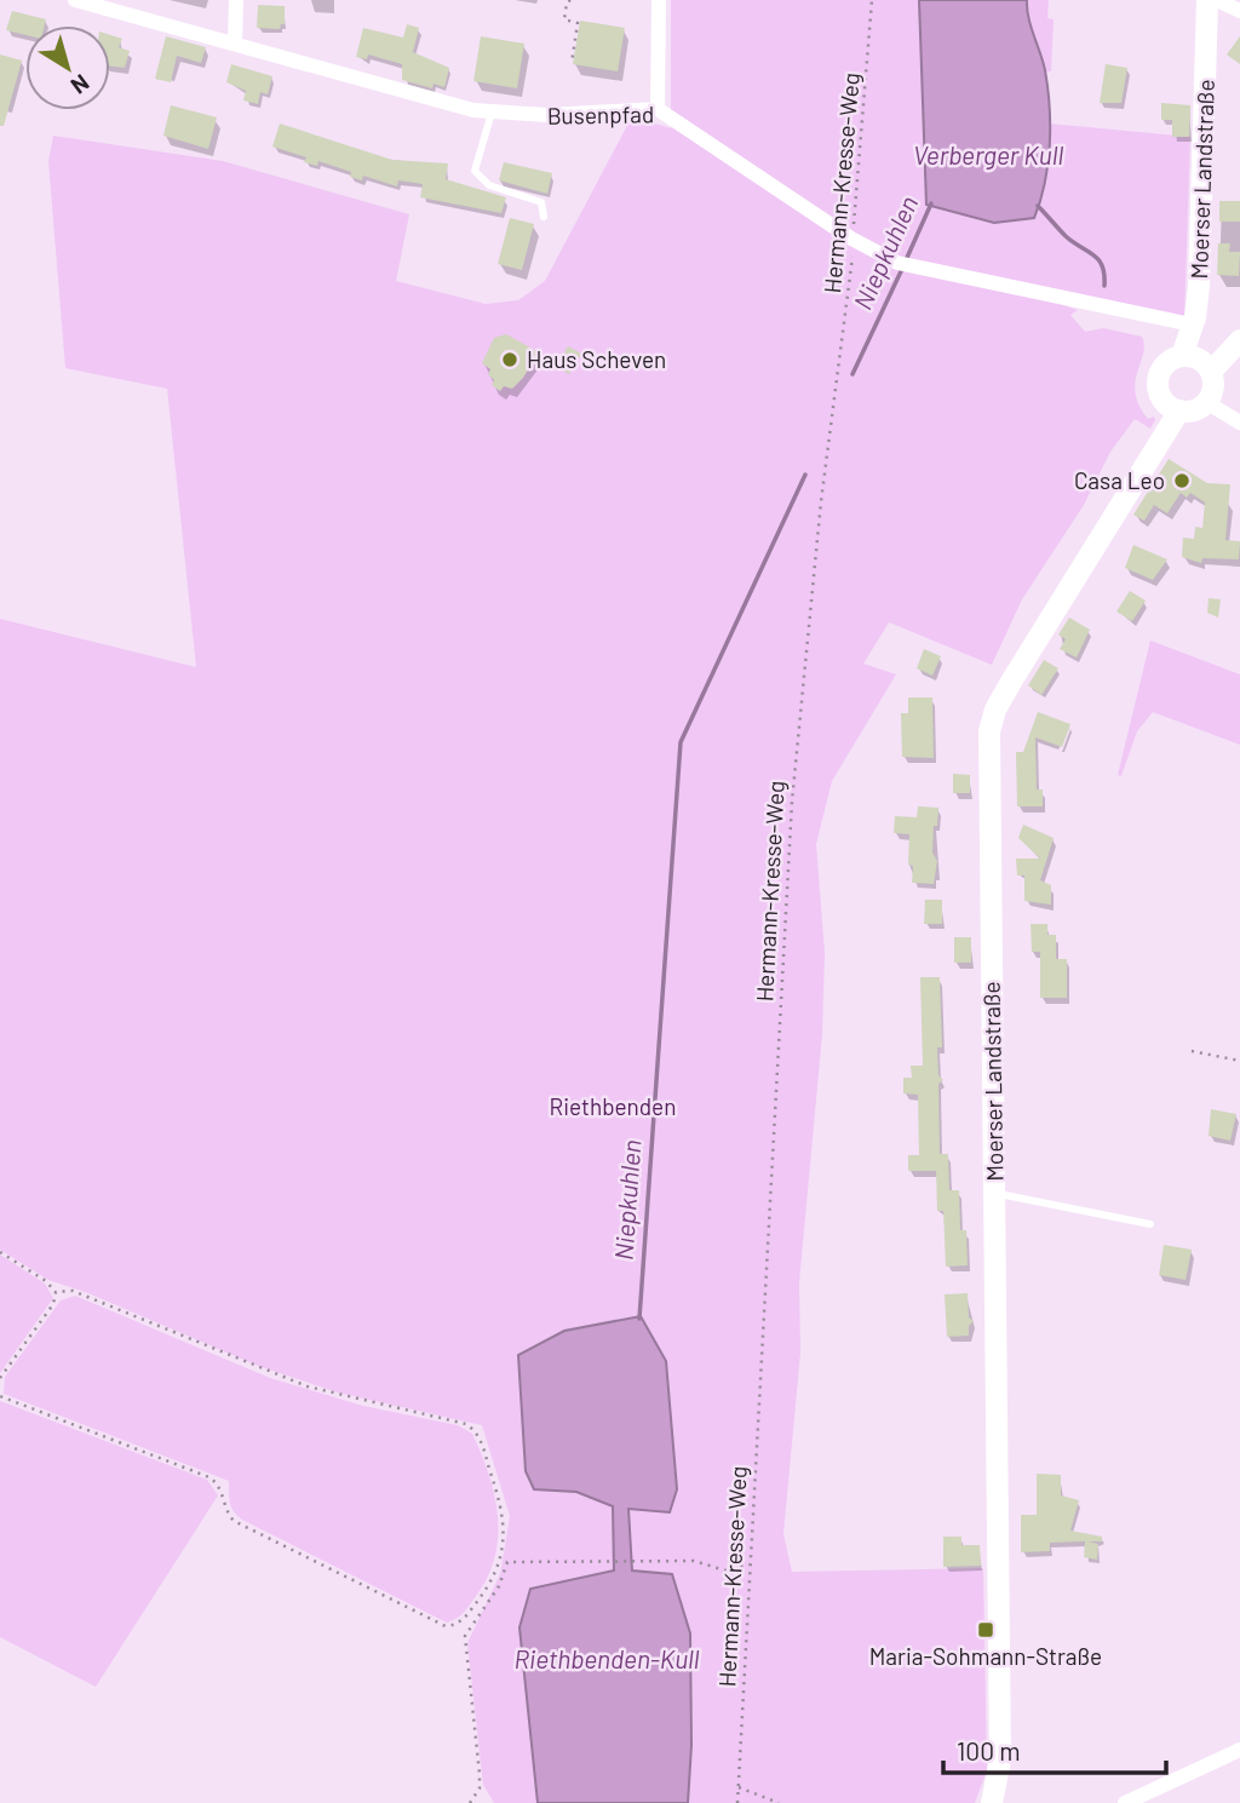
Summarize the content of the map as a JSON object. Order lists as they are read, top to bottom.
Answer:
{
  "streets": {
    "main road": ["Moerser Landstraße"],
    "street": ["Busenpfad"],
    "path": ["Hermann-Kresse-Weg"]
  },
  "crossings": [
    ["Busenpfad", "Moerser Landstraße"],
    ["Busenpfad", "Hermann-Kresse-Weg"]
  ],
  "water": ["Verberger Kull", "Niepkuhlen", "Riethbenden-Kull"],
  "parks": ["Riethbenden"],
  "places": {
    "other": ["Haus Scheven", "Casa Leo"],
    "transit": ["Maria-Sohmann-Straße"]
  },
  "scale_bar": "100 m",
  "north": "bottom right"
}
